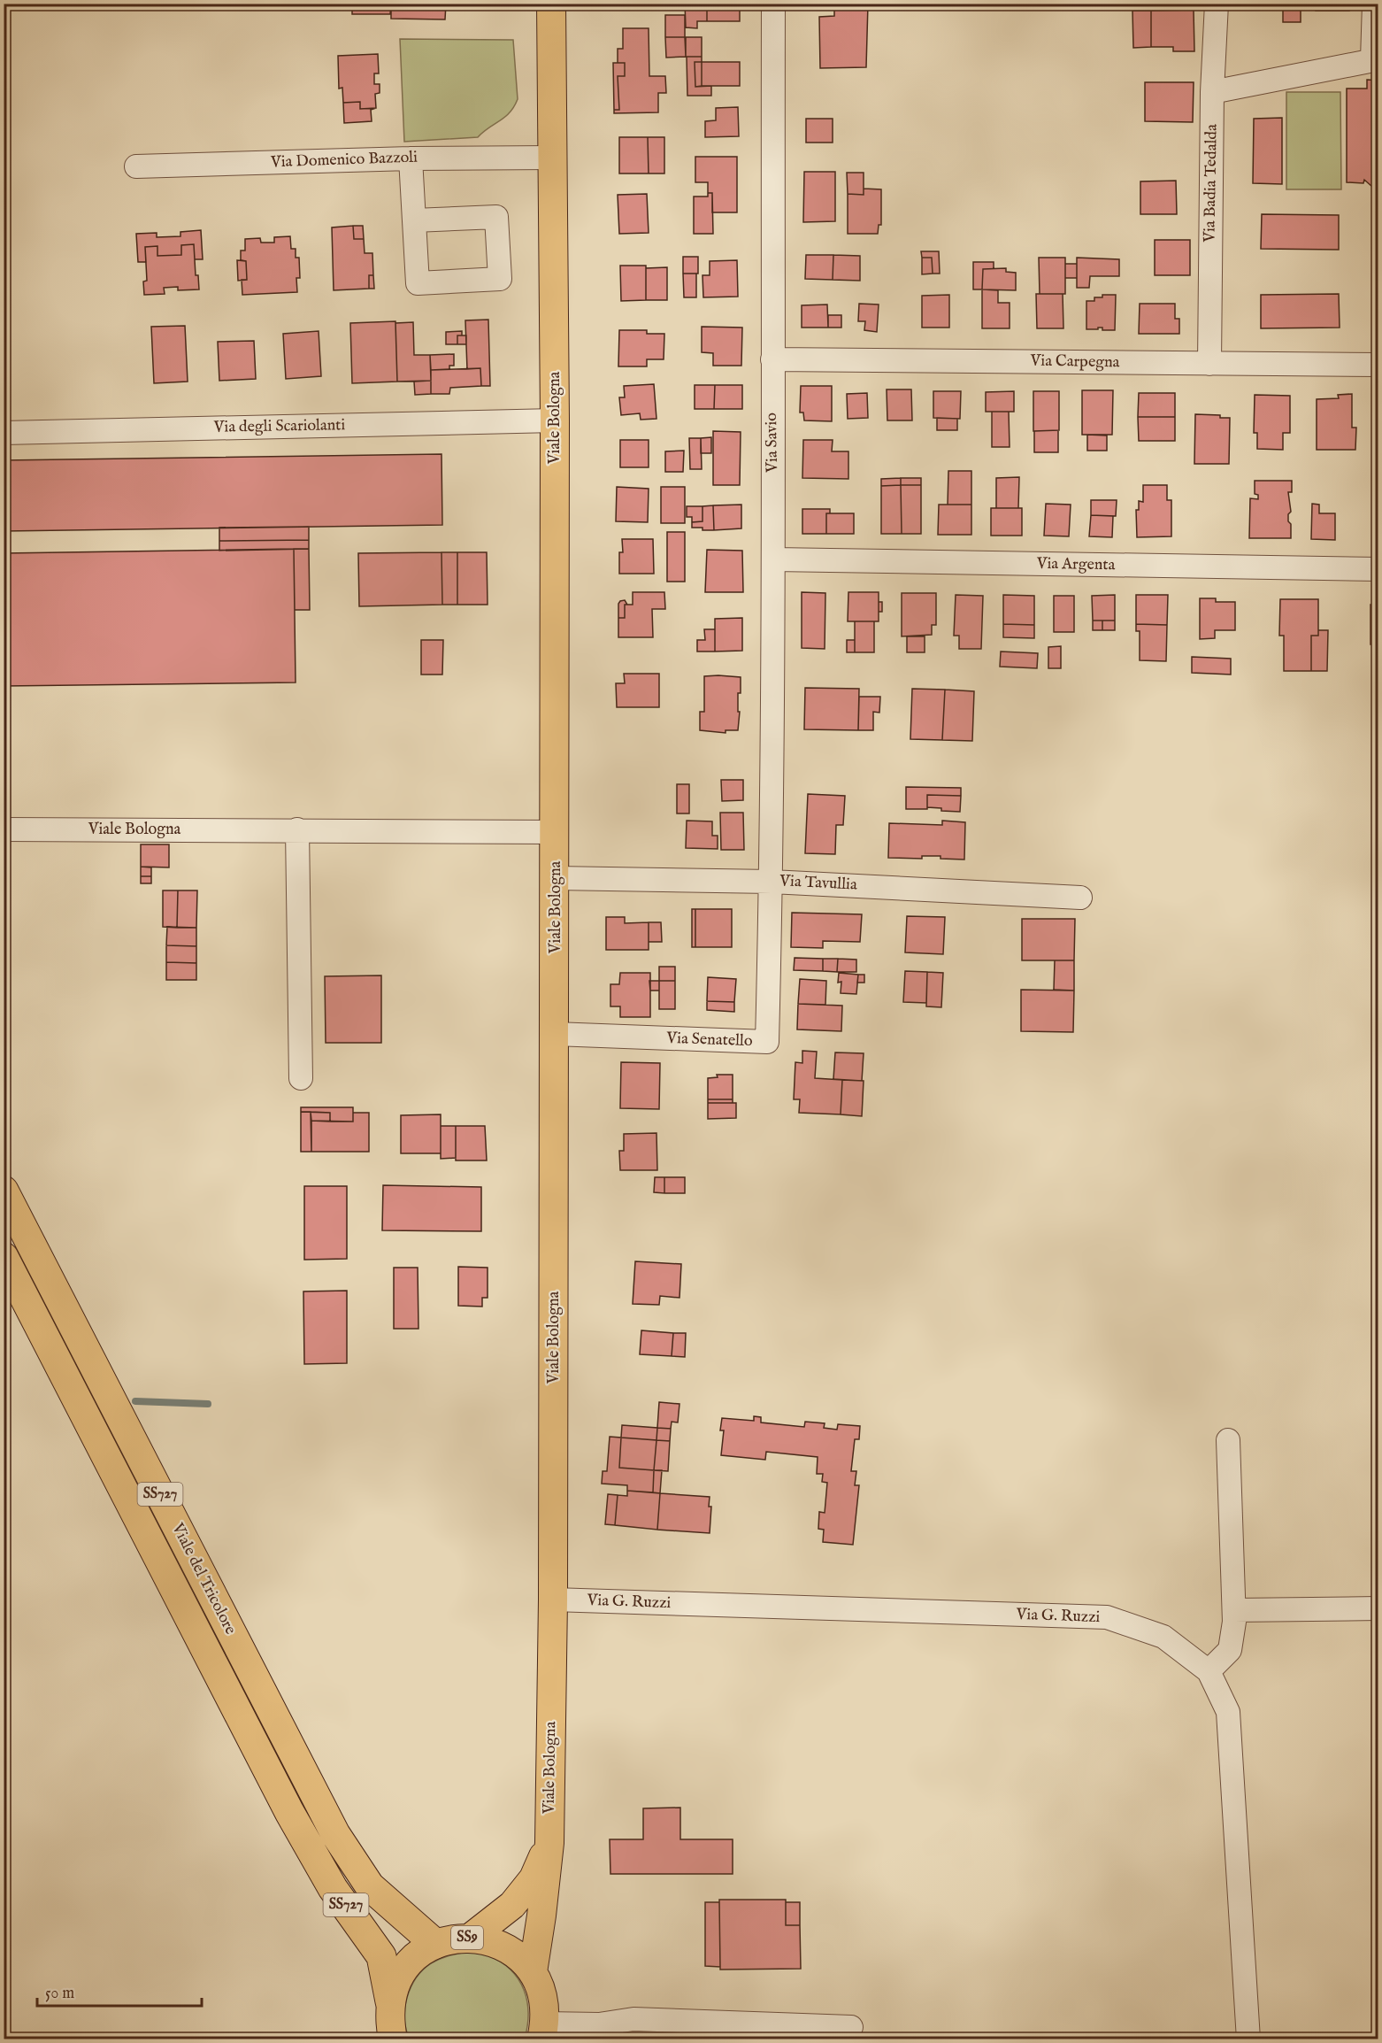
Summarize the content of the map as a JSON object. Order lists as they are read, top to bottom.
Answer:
{
  "streets": {
    "highway": ["SS727", "Viale del Tricolore"],
    "main road": ["Viale Bologna", "SS9"],
    "street": [
      "Via Domenico Bazzoli",
      "Via Badia Tedalda",
      "Via Carpegna",
      "Via degli Scariolanti",
      "Via Savio",
      "Via Argenta",
      "Via Tavullia",
      "Via Senatello",
      "Via G. Ruzzi"
    ]
  },
  "crossings": [
    ["Via Domenico Bazzoli", "Viale Bologna"],
    ["Via Badia Tedalda", "Via Carpegna"],
    ["Via Carpegna", "Via Savio"],
    ["Viale Bologna", "Via degli Scariolanti"],
    ["Viale Bologna", "Via Tavullia"],
    ["Viale Bologna", "Via Senatello"],
    ["Viale Bologna", "Via G. Ruzzi"],
    ["Viale Bologna", "SS9"],
    ["Via Savio", "Via Argenta"],
    ["Via Savio", "Via Tavullia"],
    ["Via Savio", "Via Senatello"],
    ["Via Tavullia", "Via Senatello"],
    ["Viale del Tricolore", "SS9"]
  ],
  "scale_bar": "50 m"
}
